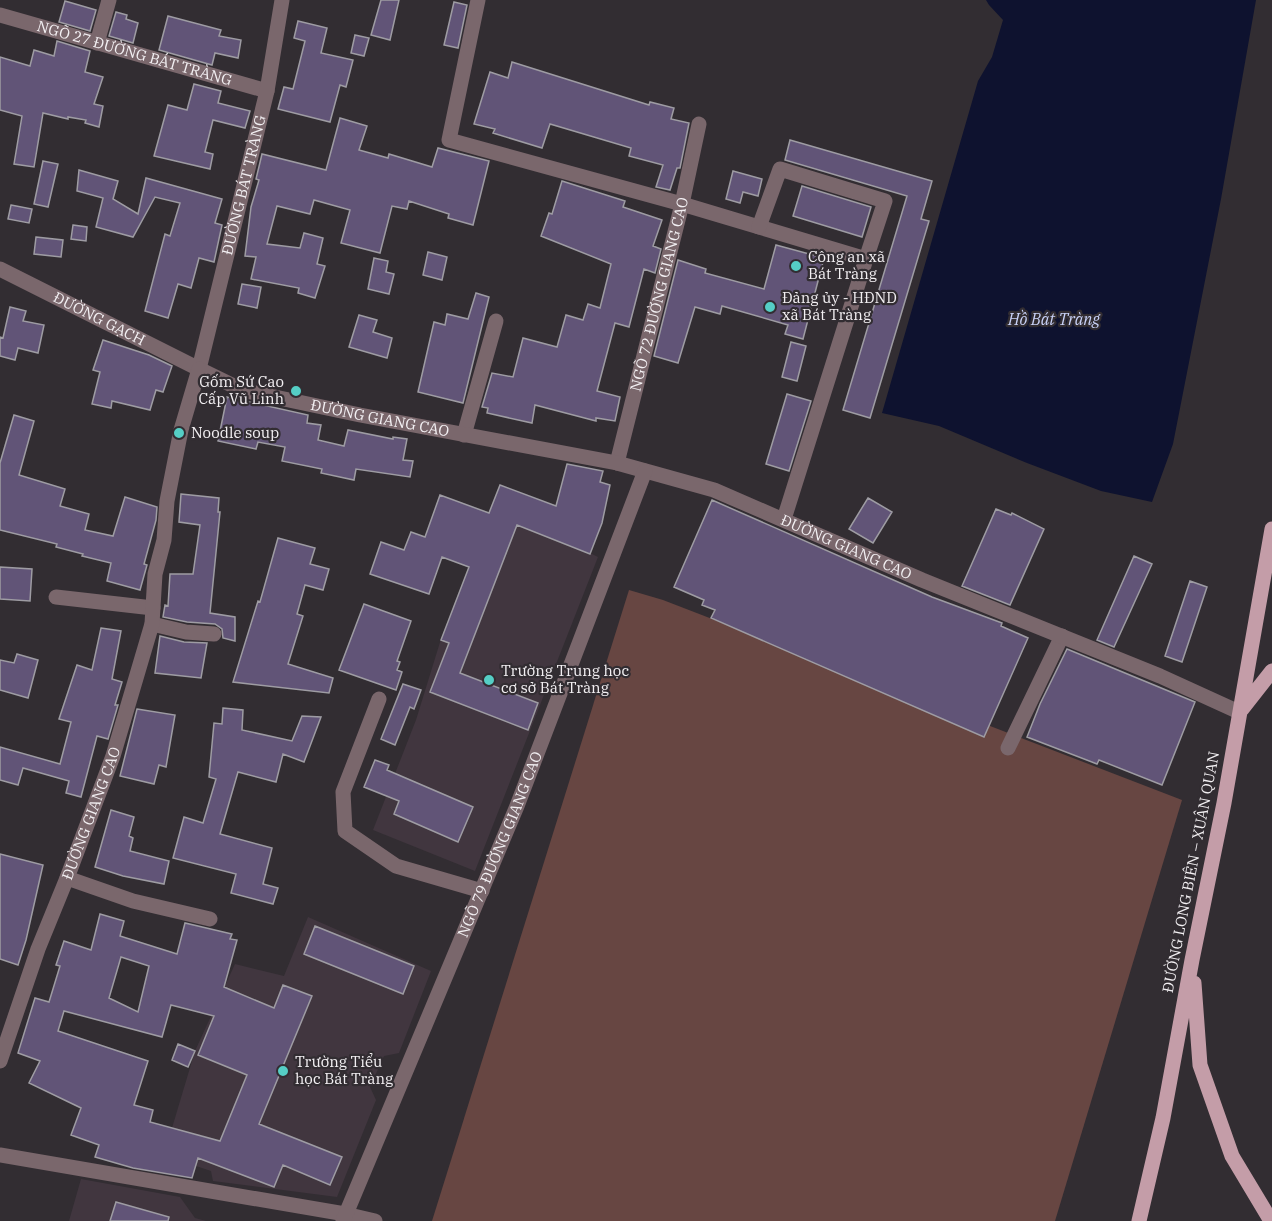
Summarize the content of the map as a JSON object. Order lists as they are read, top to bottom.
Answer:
{
  "streets": {
    "main road": ["ĐƯỜNG LONG BIÊN – XUÂN QUAN"],
    "street": [
      "NGÕ 27 ĐƯỜNG BÁT TRÀNG",
      "ĐƯỜNG BÁT TRÀNG",
      "NGÕ 72 ĐƯỜNG GIANG CAO",
      "ĐƯỜNG GẠCH",
      "ĐƯỜNG GIANG CAO",
      "NGÕ 79 ĐƯỜNG GIANG CAO"
    ]
  },
  "crossings": [
    ["NGÕ 27 ĐƯỜNG BÁT TRÀNG", "ĐƯỜNG BÁT TRÀNG"],
    ["ĐƯỜNG BÁT TRÀNG", "ĐƯỜNG GẠCH"],
    ["ĐƯỜNG BÁT TRÀNG", "ĐƯỜNG GIANG CAO"],
    ["NGÕ 72 ĐƯỜNG GIANG CAO", "ĐƯỜNG GIANG CAO"],
    ["ĐƯỜNG GẠCH", "ĐƯỜNG GIANG CAO"],
    ["ĐƯỜNG GIANG CAO", "NGÕ 79 ĐƯỜNG GIANG CAO"],
    ["ĐƯỜNG GIANG CAO", "ĐƯỜNG LONG BIÊN – XUÂN QUAN"]
  ],
  "water": ["Hồ Bát Tràng"],
  "places": [
    "Công an xã Bát Tràng",
    "Đảng ủy - HĐND xã Bát Tràng",
    "Gốm Sứ Cao Cấp Vũ Linh",
    "Noodle soup",
    "Trường Trung học cơ sở Bát Tràng",
    "Trường Tiểu học Bát Tràng"
  ]
}
